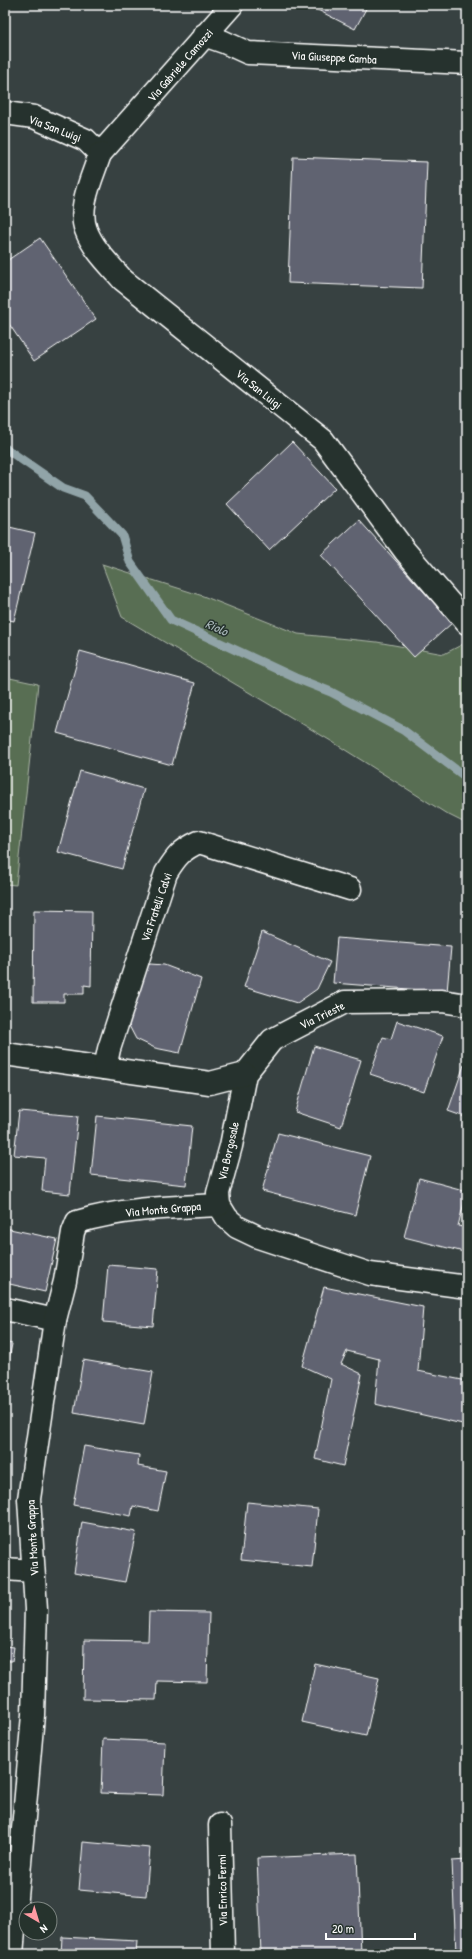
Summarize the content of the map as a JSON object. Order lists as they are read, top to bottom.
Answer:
{
  "streets": {
    "street": [
      "Via Giuseppe Gamba",
      "Via Gabriele Camozzi",
      "Via San Luigi",
      "Via Fratelli Calvi",
      "Via Trieste",
      "Via Borgosale",
      "Via Monte Grappa",
      "Via Enrico Fermi"
    ]
  },
  "crossings": [
    ["Via Giuseppe Gamba", "Via Gabriele Camozzi"],
    ["Via Gabriele Camozzi", "Via San Luigi"],
    ["Via Trieste", "Via Borgosale"],
    ["Via Borgosale", "Via Monte Grappa"]
  ],
  "water": ["Riolo"],
  "scale_bar": "20 m",
  "north": "bottom right"
}
